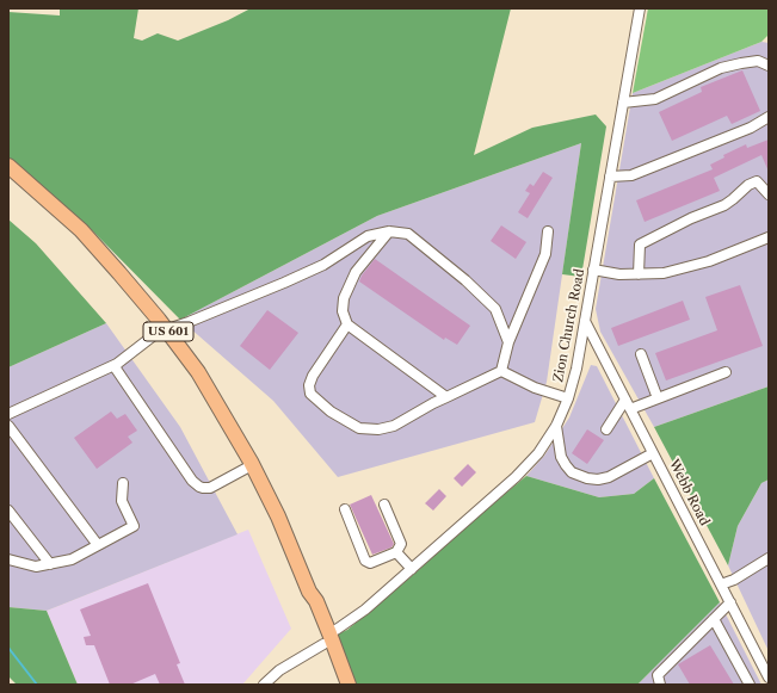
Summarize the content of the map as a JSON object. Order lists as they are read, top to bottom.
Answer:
{
  "streets": {
    "highway": ["US 601"],
    "street": ["Zion Church Road", "Webb Road"]
  },
  "crossings": [
    ["Zion Church Road", "US 601"],
    ["Zion Church Road", "Webb Road"]
  ]
}
